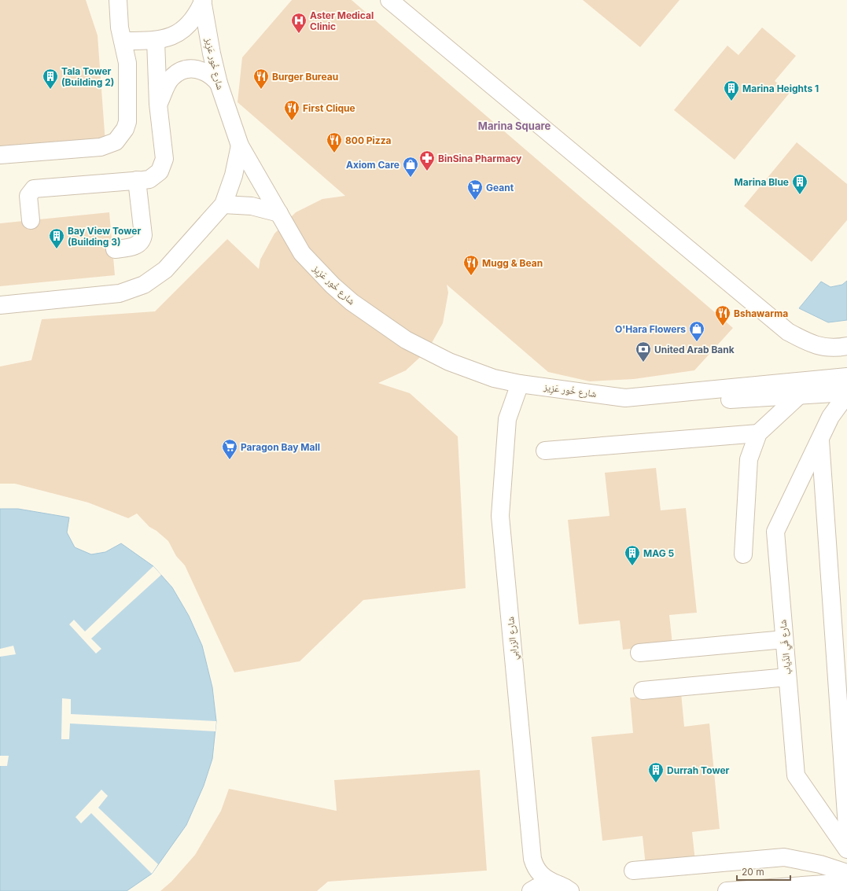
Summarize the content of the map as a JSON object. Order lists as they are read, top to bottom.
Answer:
{
  "streets": {
    "street": ["شارع خُور عَزِيز", "شارع الزرابي", "شارع فَي الذّياب"]
  },
  "crossings": [
    ["شارع خُور عَزِيز", "شارع الزرابي"],
    ["شارع خُور عَزِيز", "شارع فَي الذّياب"]
  ],
  "districts": ["Marina Square"],
  "places": {
    "hospital": ["Aster Medical Clinic"],
    "building": [
      "Tala Tower (Building 2)",
      "Marina Heights 1",
      "Marina Blue",
      "Bay View Tower (Building 3)",
      "MAG 5",
      "Durrah Tower"
    ],
    "restaurant": [
      "Burger Bureau",
      "First Clique",
      "800 Pizza",
      "Mugg & Bean",
      "Bshawarma"
    ],
    "pharmacy": ["BinSina Pharmacy"],
    "shop": ["Axiom Care", "O'Hara Flowers"],
    "supermarket": ["Geant", "Paragon Bay Mall"],
    "bank": ["United Arab Bank"]
  },
  "scale_bar": "20 m"
}
